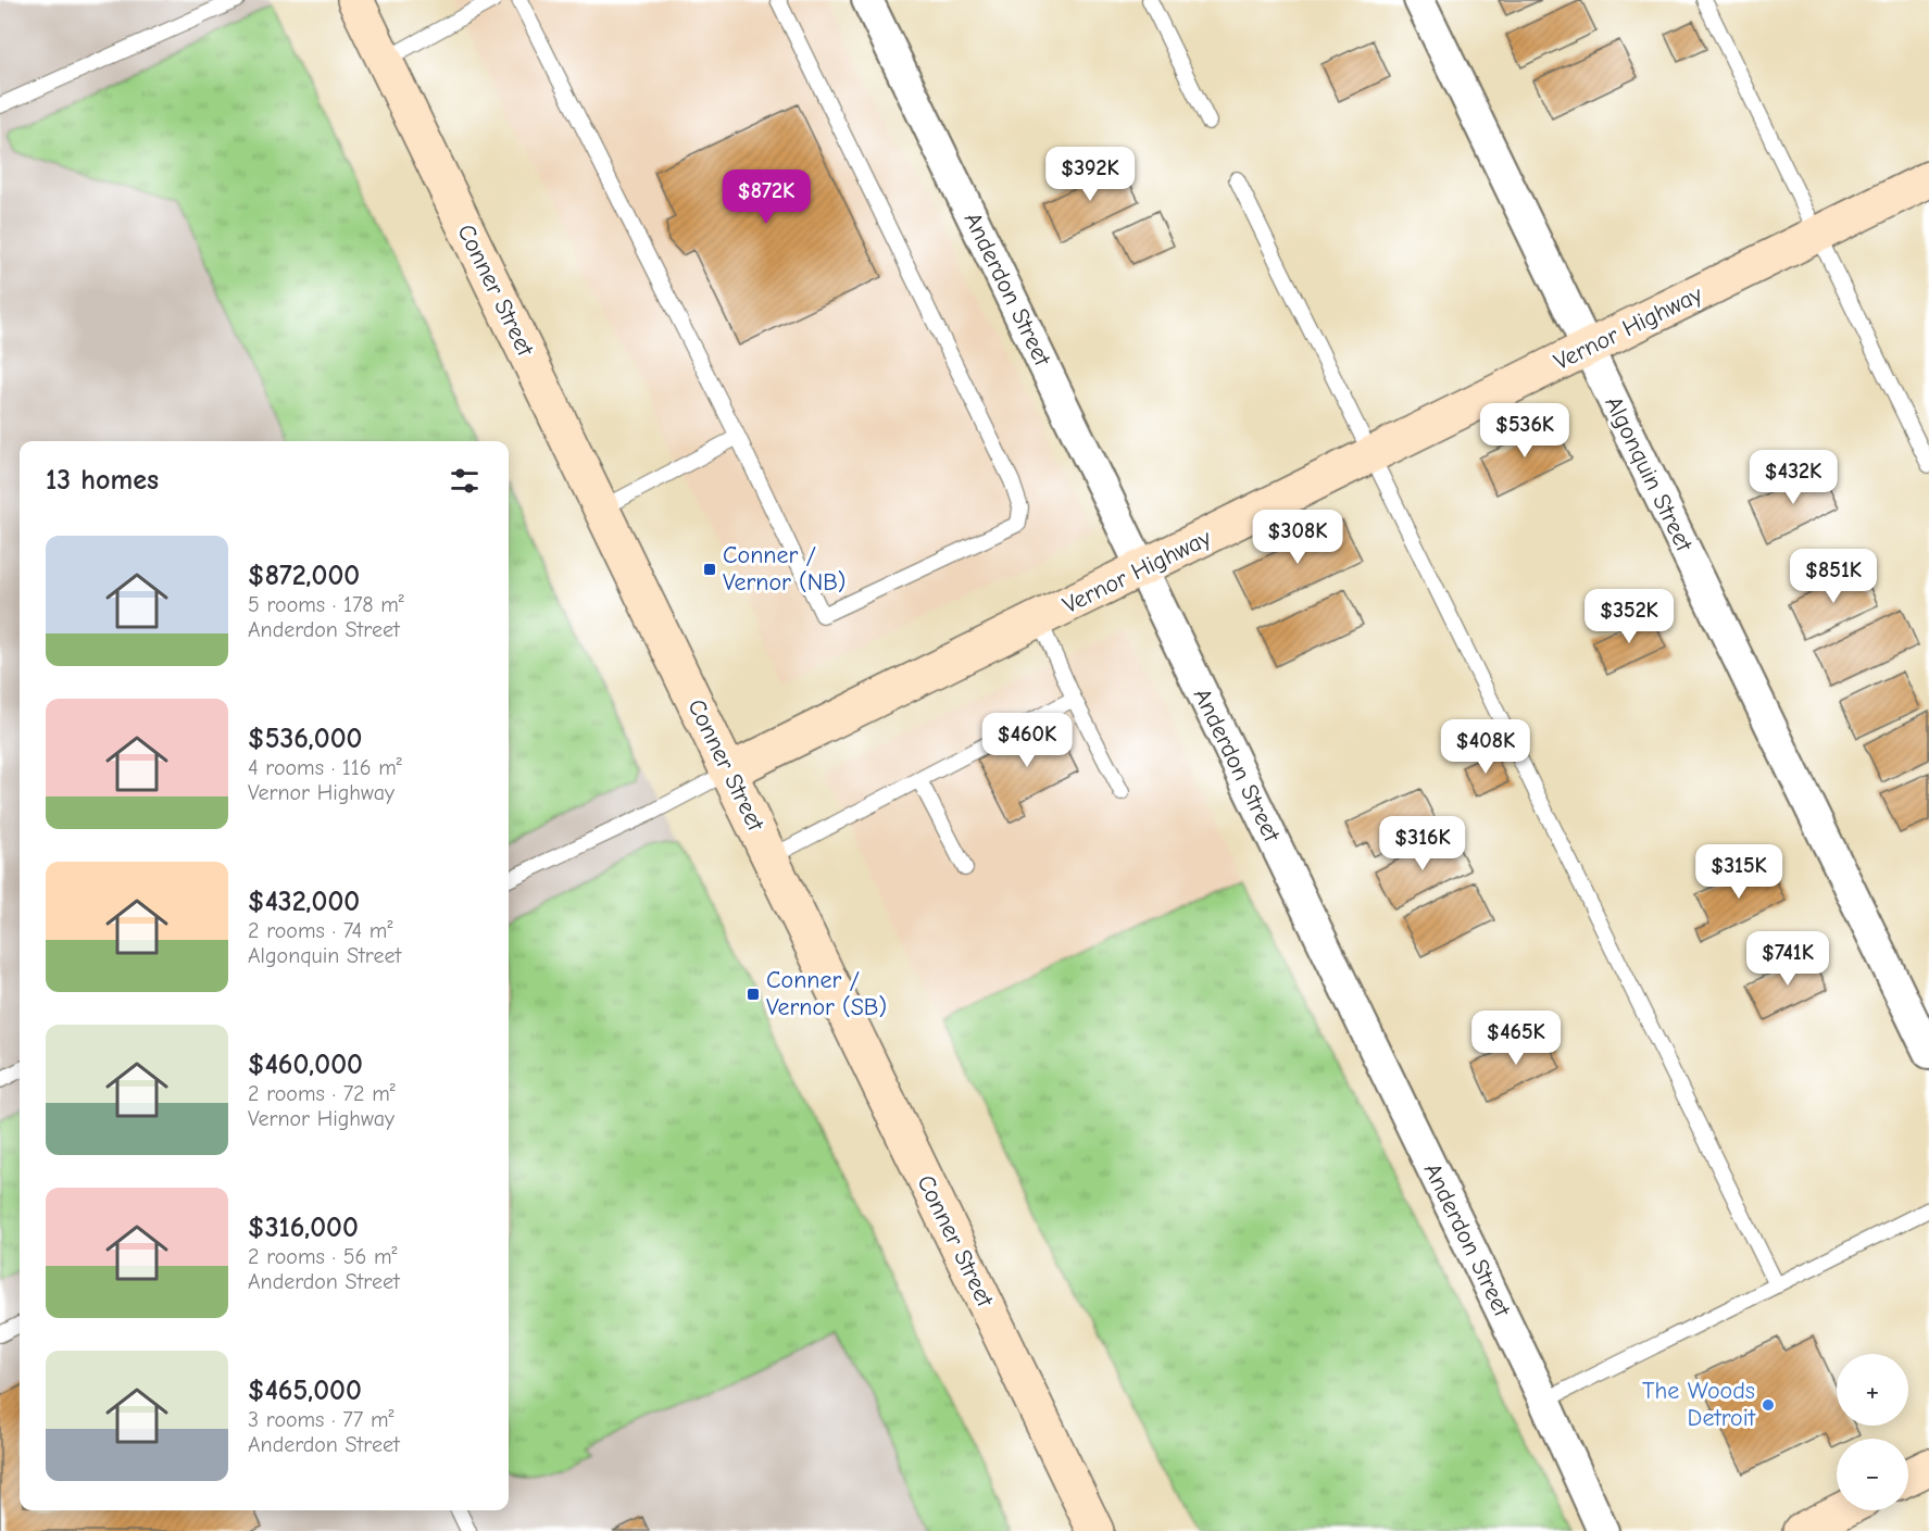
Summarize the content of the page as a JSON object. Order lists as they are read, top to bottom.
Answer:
{
  "streets": {
    "main road": ["Conner Street", "Vernor Highway"],
    "street": ["Anderdon Street", "Algonquin Street"]
  },
  "crossings": [
    ["Anderdon Street", "Vernor Highway"],
    ["Conner Street", "Vernor Highway"],
    ["Vernor Highway", "Algonquin Street"]
  ],
  "places": {
    "transit": ["Conner / Vernor (NB)", "Conner / Vernor (SB)"],
    "other": ["The Woods Detroit"]
  },
  "page": {
    "price": [
      "$392K",
      "$872K",
      "$536K",
      "$432K",
      "$308K",
      "$851K",
      "$352K",
      "$460K",
      "$408K",
      "$316K",
      "$315K",
      "$741K",
      "$465K"
    ],
    "heading": "13 homes",
    "list": [
      {
        "name": "$872,000",
        "note": "5 rooms · 178 m² · Anderdon Street"
      },
      {
        "name": "$536,000",
        "note": "4 rooms · 116 m² · Vernor Highway"
      },
      {
        "name": "$432,000",
        "note": "2 rooms · 74 m² · Algonquin Street"
      },
      {
        "name": "$460,000",
        "note": "2 rooms · 72 m² · Vernor Highway"
      },
      {
        "name": "$316,000",
        "note": "2 rooms · 56 m² · Anderdon Street"
      },
      {
        "name": "$465,000",
        "note": "3 rooms · 77 m² · Anderdon Street"
      }
    ],
    "map_buttons": ["+", "−"]
  }
}
